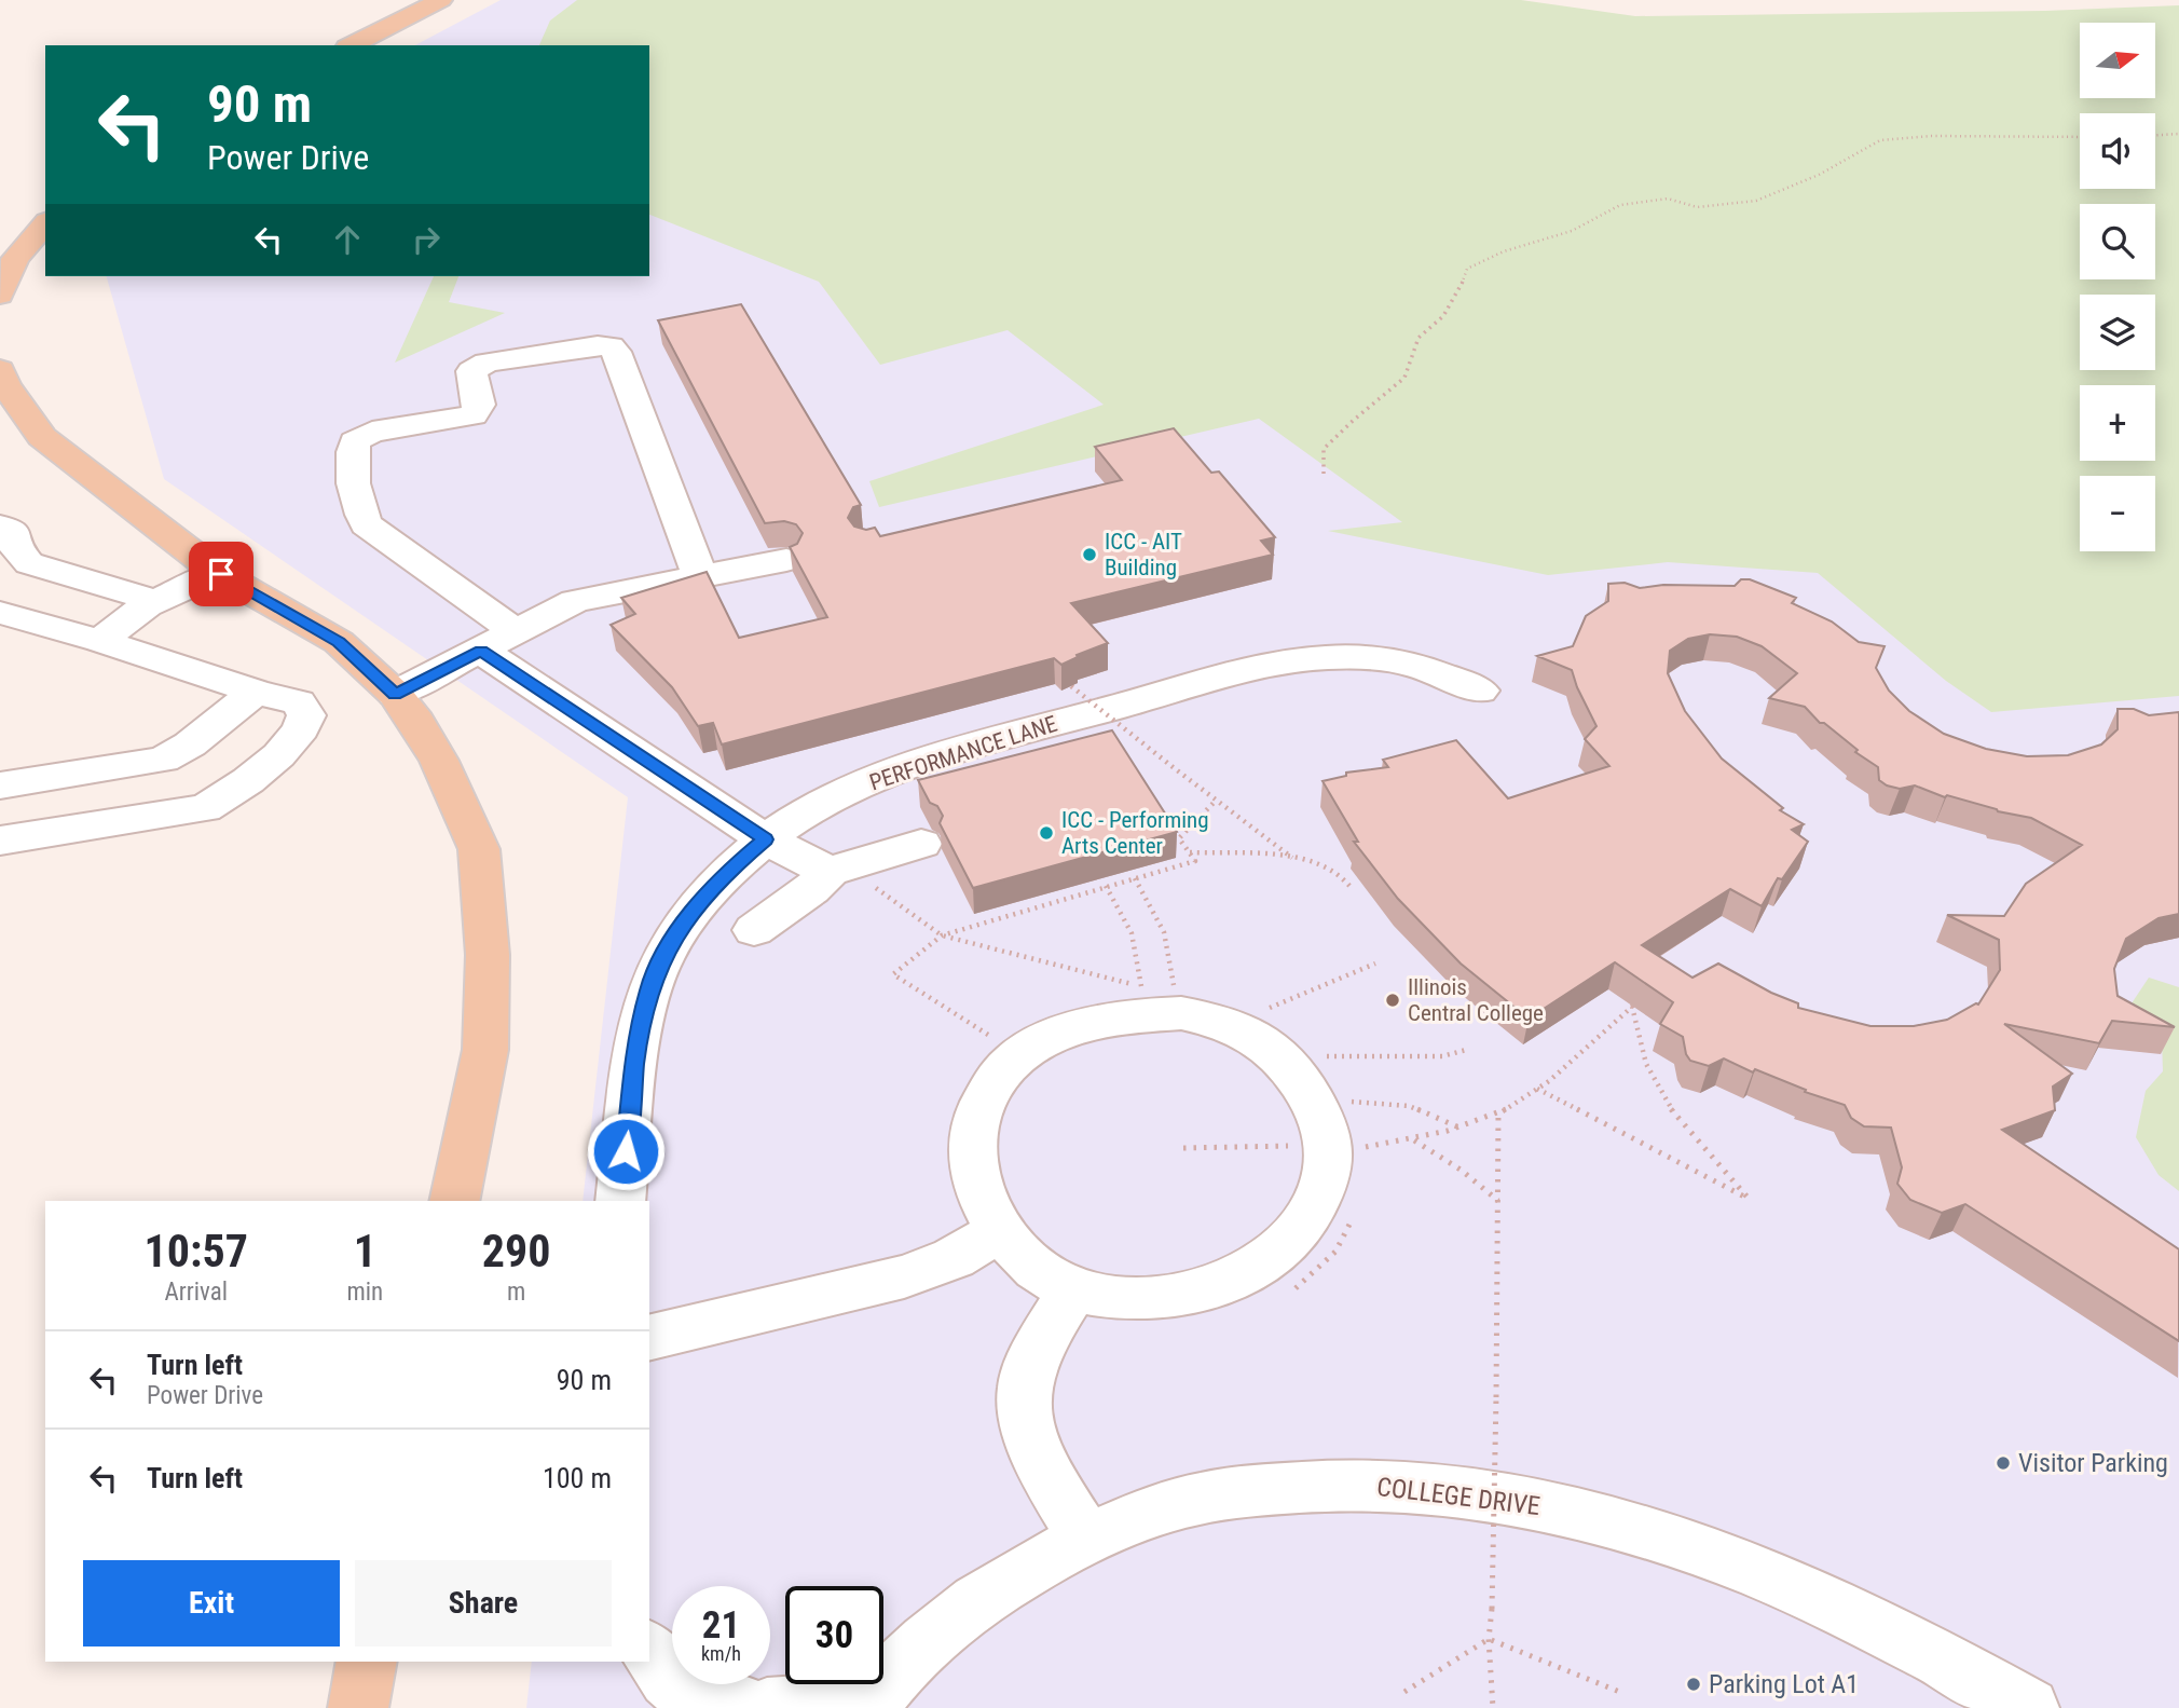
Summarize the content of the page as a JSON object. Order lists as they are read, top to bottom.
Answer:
{
  "streets": {
    "street": ["PERFORMANCE LANE", "COLLEGE DRIVE"]
  },
  "places": [
    "ICC - AIT Building",
    "ICC - Performing Arts Center",
    "Illinois Central College",
    "Visitor Parking",
    "Parking Lot A1"
  ],
  "north": "right",
  "page": {
    "map_buttons": ["+", "−"],
    "turn": ["90 m", "Power Drive"],
    "eta": [
      "10:57",
      "Arrival",
      "1",
      "min",
      "290",
      "m"
    ],
    "list": [
      {
        "name": "Turn left",
        "note": "Power Drive",
        "value": "90 m"
      },
      {
        "name": "Turn left",
        "value": "100 m"
      }
    ],
    "buttons": ["Exit", "Share"],
    "speed": "21 km/h",
    "limit": "30"
  }
}
